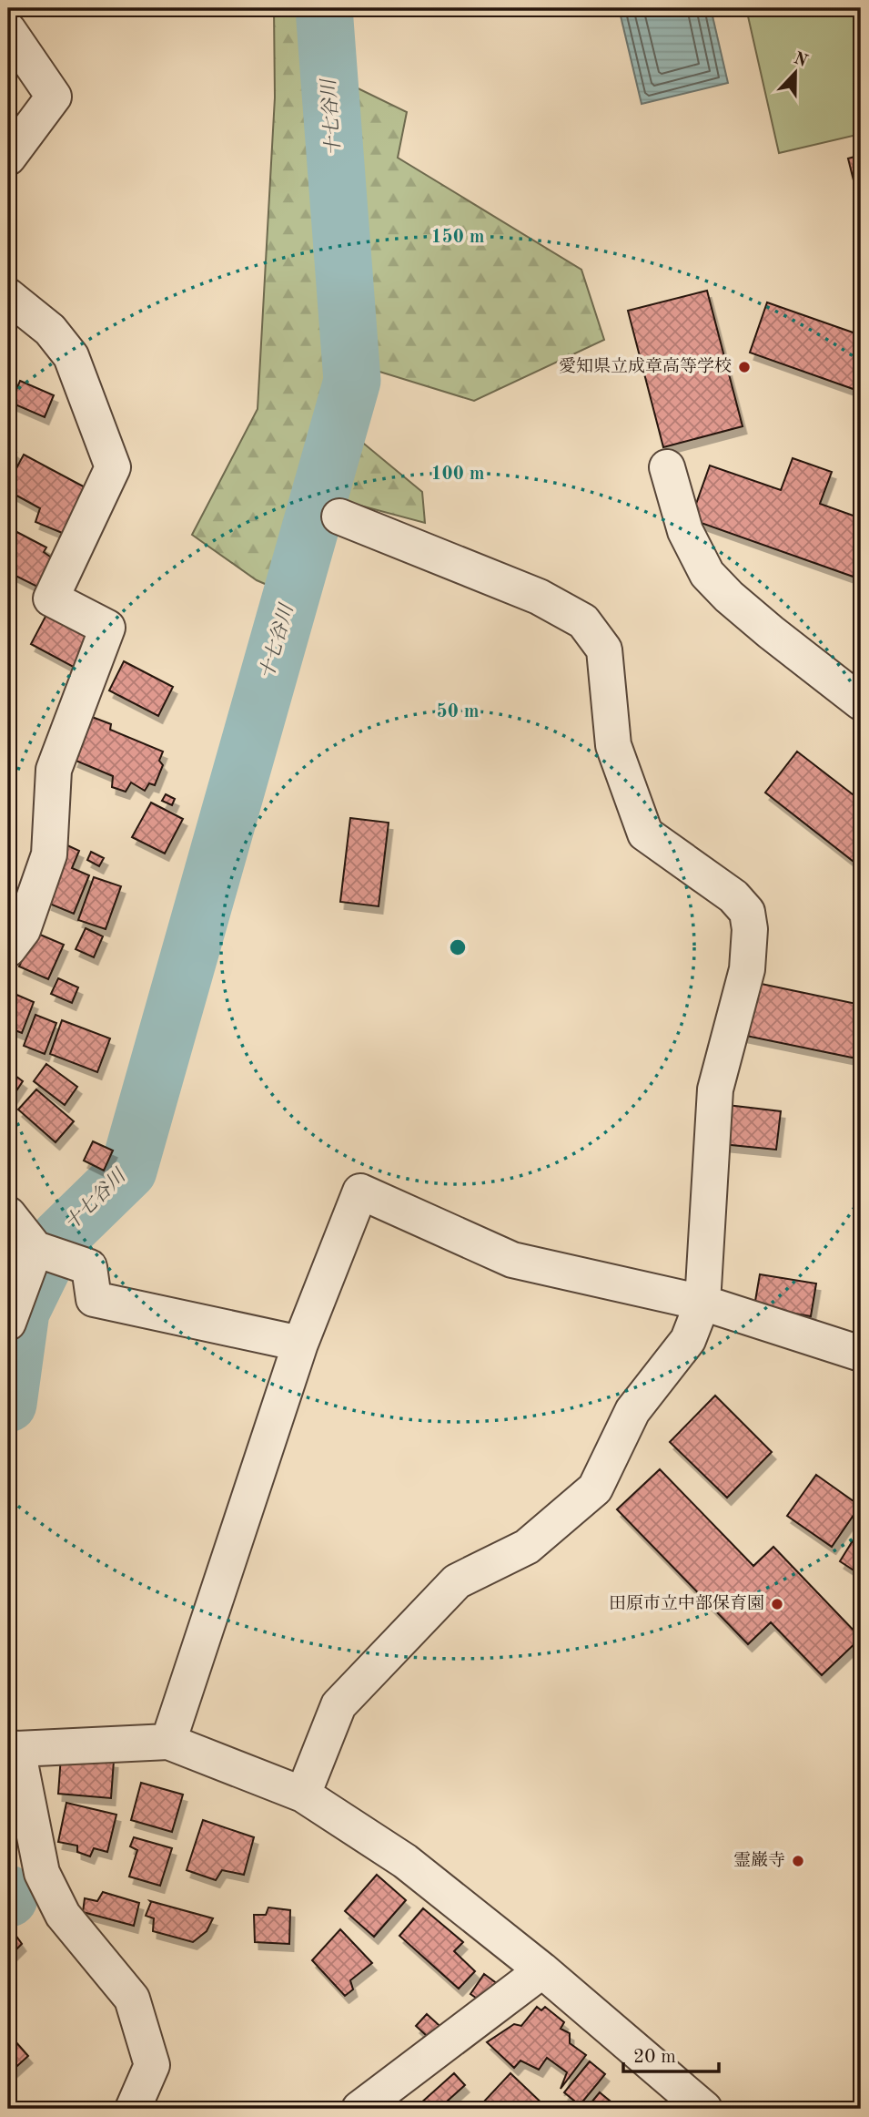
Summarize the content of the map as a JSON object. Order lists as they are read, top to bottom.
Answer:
{
  "water": ["十七谷川"],
  "places": ["愛知県立成章高等学校", "田原市立中部保育園", "霊巌寺"],
  "scale_bar": "20 m",
  "north": "top",
  "rings": ["150 m", "100 m", "50 m"]
}
